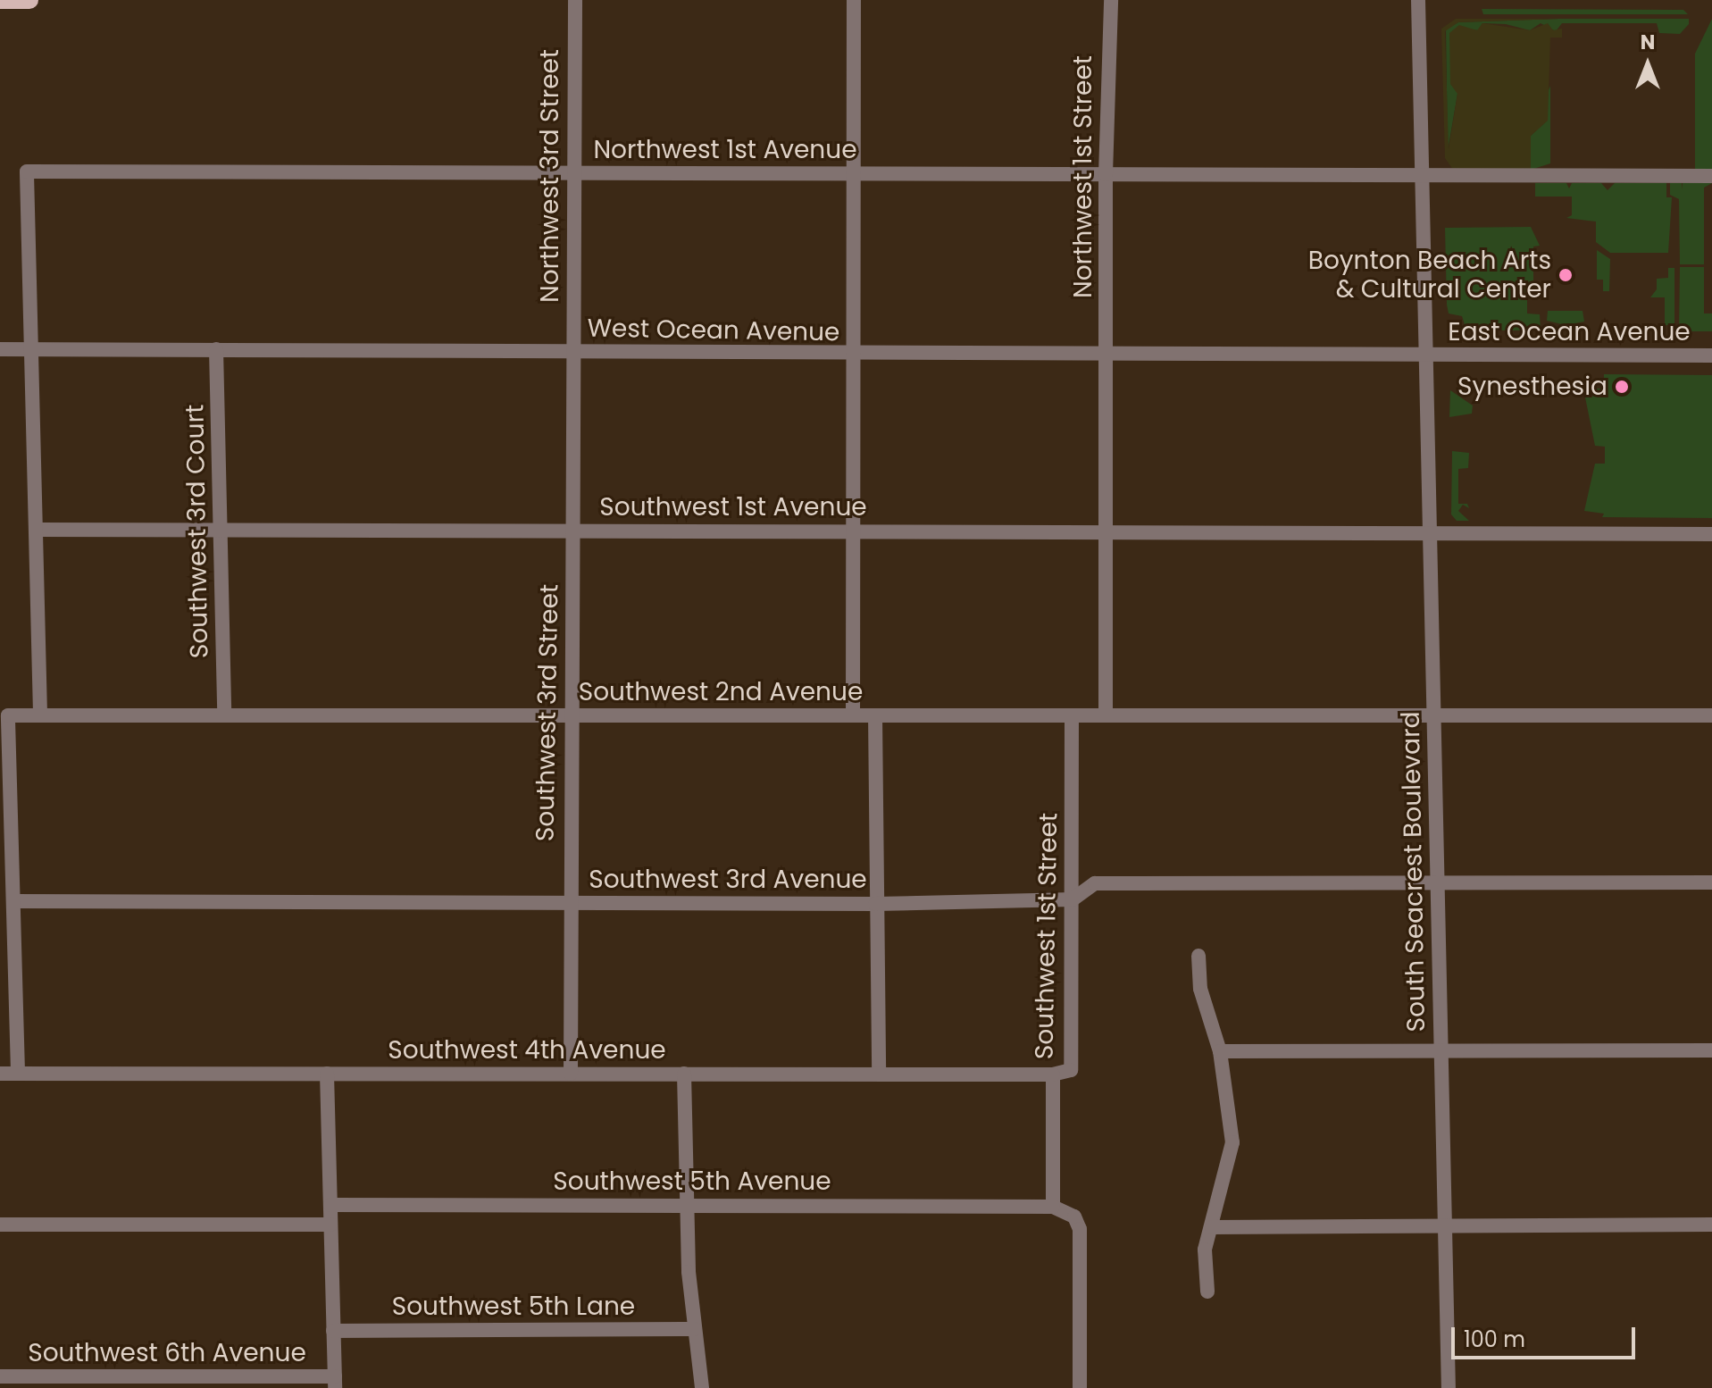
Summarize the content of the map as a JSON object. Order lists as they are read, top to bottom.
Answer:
{
  "streets": {
    "street": [
      "Northwest 1st Avenue",
      "Northwest 3rd Street",
      "Northwest 1st Street",
      "West Ocean Avenue",
      "East Ocean Avenue",
      "Southwest 1st Avenue",
      "Southwest 3rd Court",
      "Southwest 2nd Avenue",
      "Southwest 3rd Street",
      "South Seacrest Boulevard",
      "Southwest 3rd Avenue",
      "Southwest 1st Street",
      "Southwest 4th Avenue",
      "Southwest 5th Avenue",
      "Southwest 5th Lane",
      "Southwest 6th Avenue"
    ]
  },
  "crossings": [
    ["Northwest 1st Avenue", "Northwest 3rd Street"],
    ["Northwest 1st Avenue", "Northwest 1st Street"],
    ["Northwest 1st Avenue", "West Ocean Avenue"],
    ["Northwest 1st Avenue", "South Seacrest Boulevard"],
    ["Northwest 3rd Street", "West Ocean Avenue"],
    ["Northwest 3rd Street", "Southwest 3rd Street"],
    ["Northwest 1st Street", "West Ocean Avenue"],
    ["West Ocean Avenue", "East Ocean Avenue"],
    ["West Ocean Avenue", "Southwest 3rd Court"],
    ["West Ocean Avenue", "Southwest 3rd Street"],
    ["West Ocean Avenue", "South Seacrest Boulevard"],
    ["East Ocean Avenue", "South Seacrest Boulevard"],
    ["Southwest 1st Avenue", "Southwest 3rd Court"],
    ["Southwest 1st Avenue", "Southwest 3rd Street"],
    ["Southwest 1st Avenue", "South Seacrest Boulevard"],
    ["Southwest 3rd Court", "Southwest 2nd Avenue"],
    ["Southwest 2nd Avenue", "Southwest 3rd Street"],
    ["Southwest 2nd Avenue", "South Seacrest Boulevard"],
    ["Southwest 2nd Avenue", "Southwest 3rd Avenue"],
    ["Southwest 2nd Avenue", "Southwest 1st Street"],
    ["Southwest 3rd Street", "Southwest 3rd Avenue"],
    ["Southwest 3rd Street", "Southwest 4th Avenue"],
    ["South Seacrest Boulevard", "Southwest 3rd Avenue"],
    ["Southwest 3rd Avenue", "Southwest 1st Street"],
    ["Southwest 1st Street", "Southwest 4th Avenue"],
    ["Southwest 1st Street", "Southwest 5th Avenue"]
  ],
  "places": ["Boynton Beach Arts & Cultural Center", "Synesthesia"],
  "scale_bar": "100 m",
  "north": "top"
}
